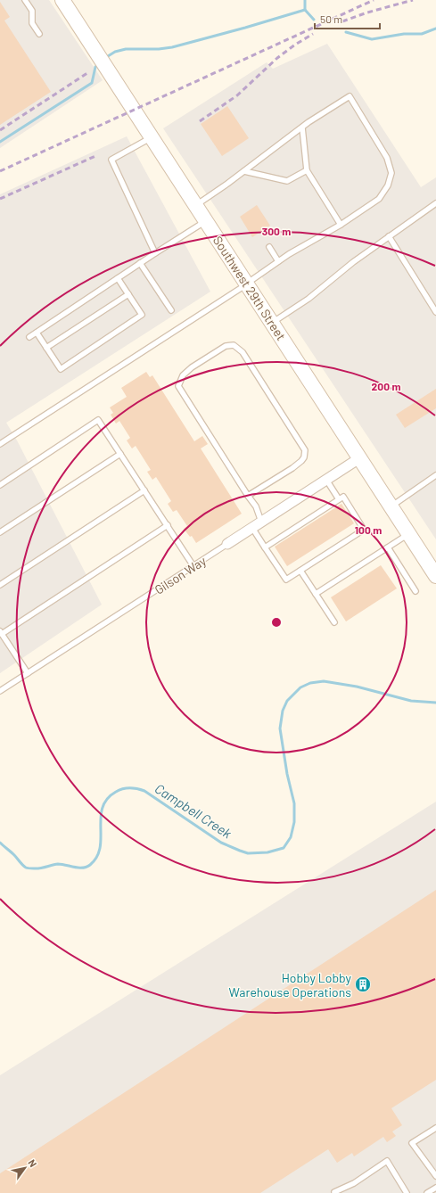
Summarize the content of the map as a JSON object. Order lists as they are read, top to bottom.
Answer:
{
  "streets": {
    "street": ["Southwest 29th Street", "Gilson Way"]
  },
  "crossings": [
    ["Southwest 29th Street", "Gilson Way"]
  ],
  "water": ["Campbell Creek"],
  "places": {
    "building": ["Hobby Lobby Warehouse Operations"]
  },
  "scale_bar": "50 m",
  "north": "top right",
  "rings": ["300 m", "200 m", "100 m"]
}
